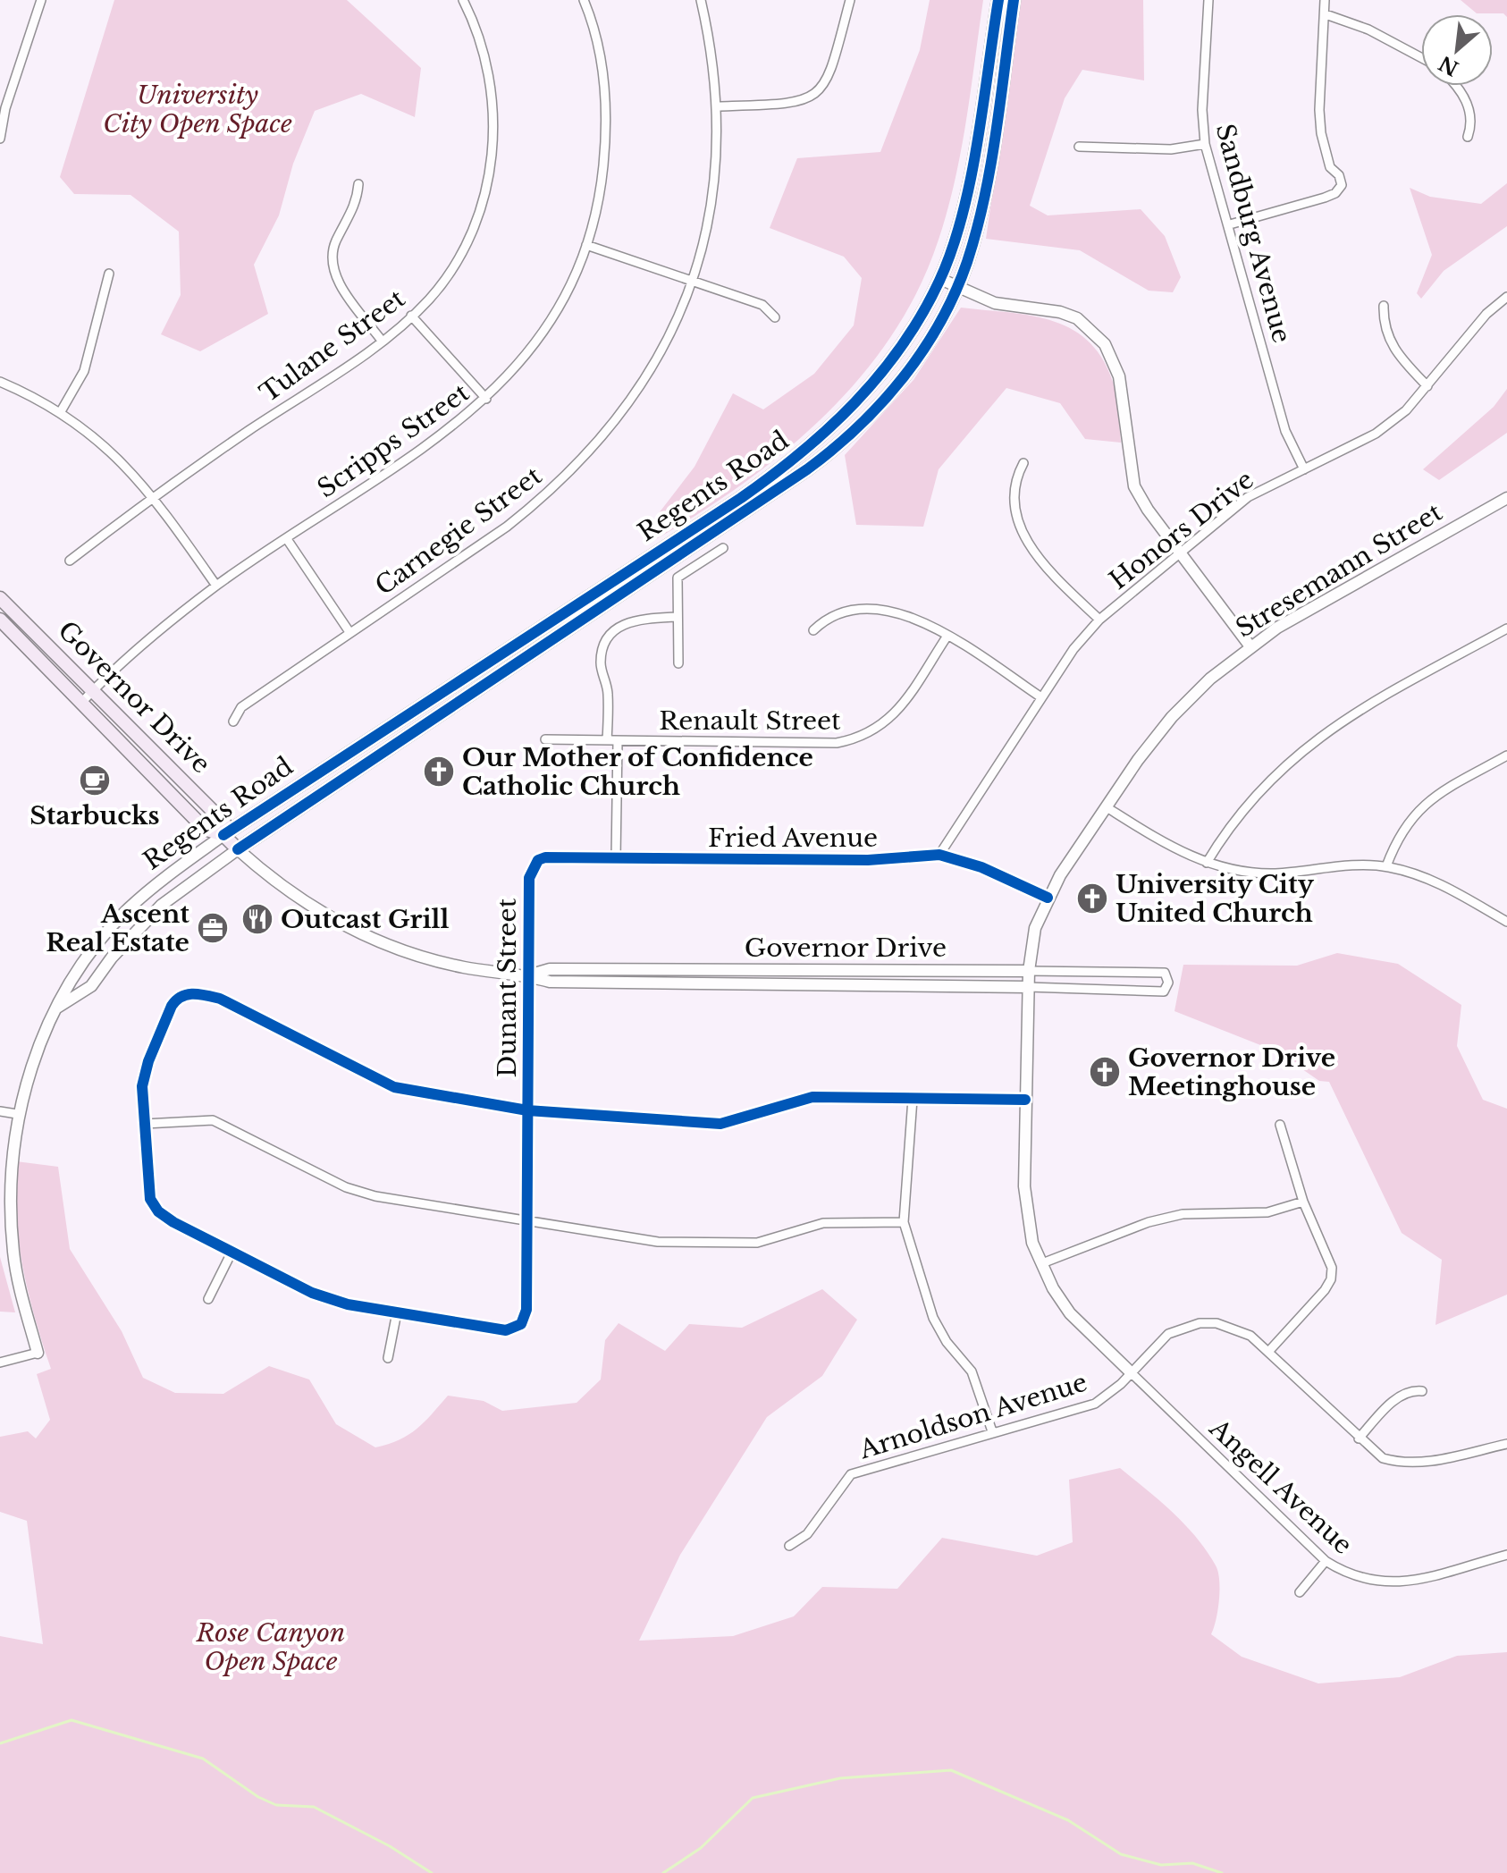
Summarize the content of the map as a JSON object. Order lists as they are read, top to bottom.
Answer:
{
  "streets": {
    "main road": ["Regents Road", "Governor Drive"],
    "street": [
      "Sandburg Avenue",
      "Tulane Street",
      "Scripps Street",
      "Honors Drive",
      "Carnegie Street",
      "Stresemann Street",
      "Renault Street",
      "Fried Avenue",
      "Dunant Street",
      "Arnoldson Avenue",
      "Angell Avenue"
    ]
  },
  "crossings": [
    ["Sandburg Avenue", "Honors Drive"],
    ["Scripps Street", "Governor Drive"],
    ["Regents Road", "Governor Drive"],
    ["Honors Drive", "Fried Avenue"],
    ["Stresemann Street", "Governor Drive"],
    ["Stresemann Street", "Fried Avenue"],
    ["Stresemann Street", "Arnoldson Avenue"],
    ["Stresemann Street", "Angell Avenue"],
    ["Governor Drive", "Dunant Street"],
    ["Fried Avenue", "Dunant Street"],
    ["Arnoldson Avenue", "Angell Avenue"]
  ],
  "parks": ["University City Open Space", "Rose Canyon Open Space"],
  "places": {
    "church": ["Our Mother of Confidence Catholic Church", "University City United Church", "Governor Drive Meetinghouse"],
    "cafe": ["Starbucks"],
    "restaurant": ["Outcast Grill"],
    "office": ["Ascent Real Estate"]
  },
  "north": "bottom left"
}
